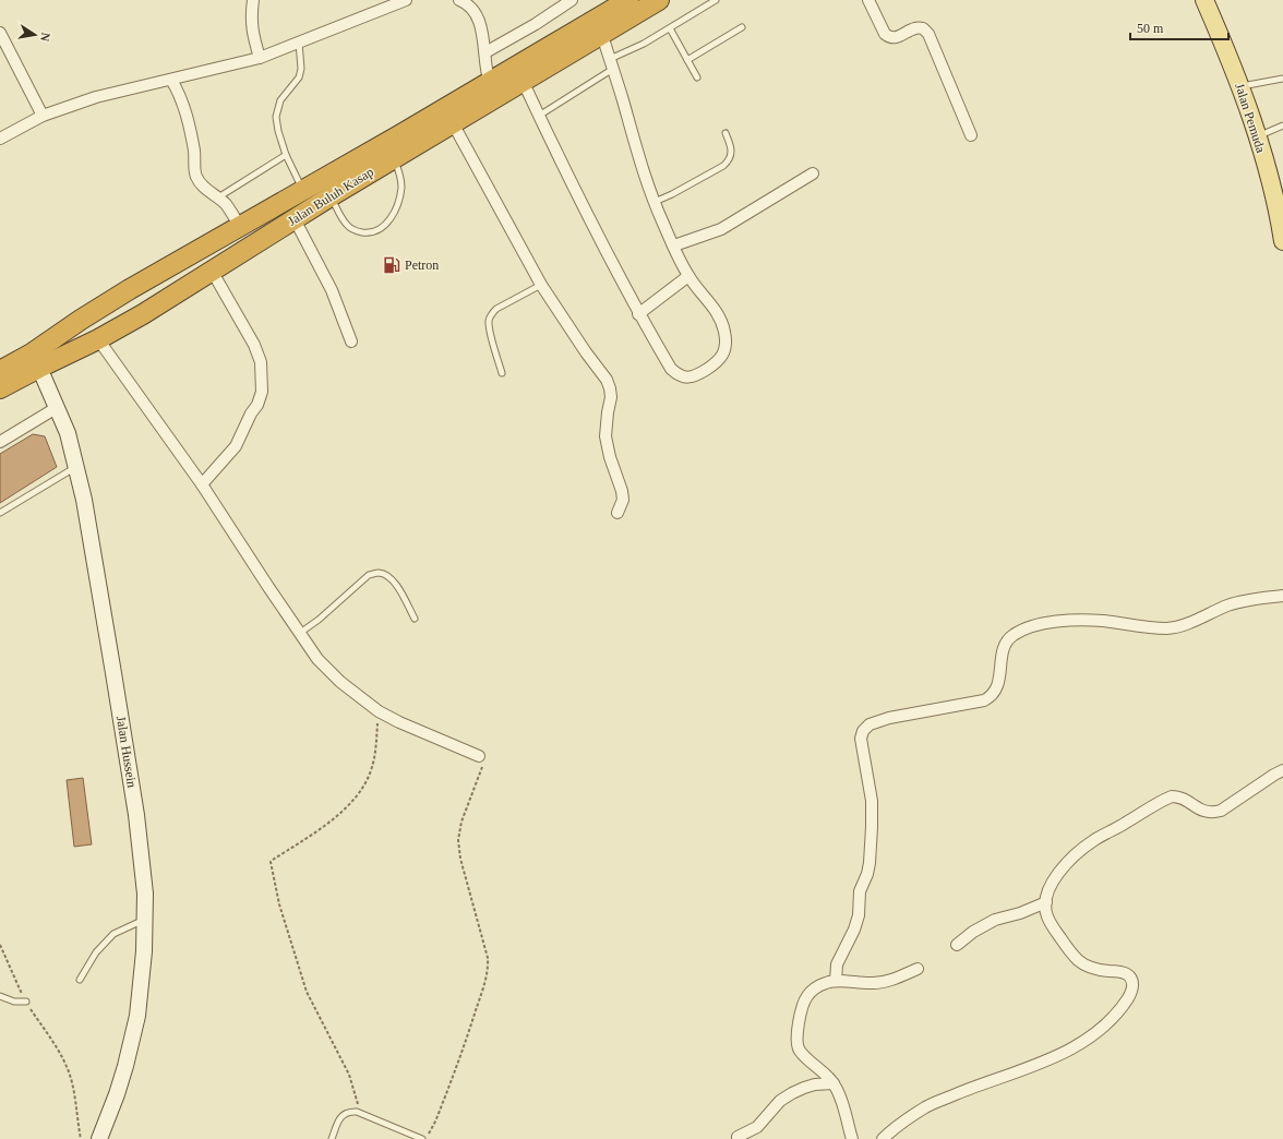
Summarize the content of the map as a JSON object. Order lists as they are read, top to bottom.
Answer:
{
  "streets": {
    "highway": ["Jalan Buluh Kasap"],
    "main road": ["Jalan Pemuda", "Jalan Hussein"]
  },
  "crossings": [
    ["Jalan Buluh Kasap", "Jalan Hussein"]
  ],
  "places": {
    "fuel station": ["Petron"]
  },
  "scale_bar": "50 m",
  "north": "right"
}
